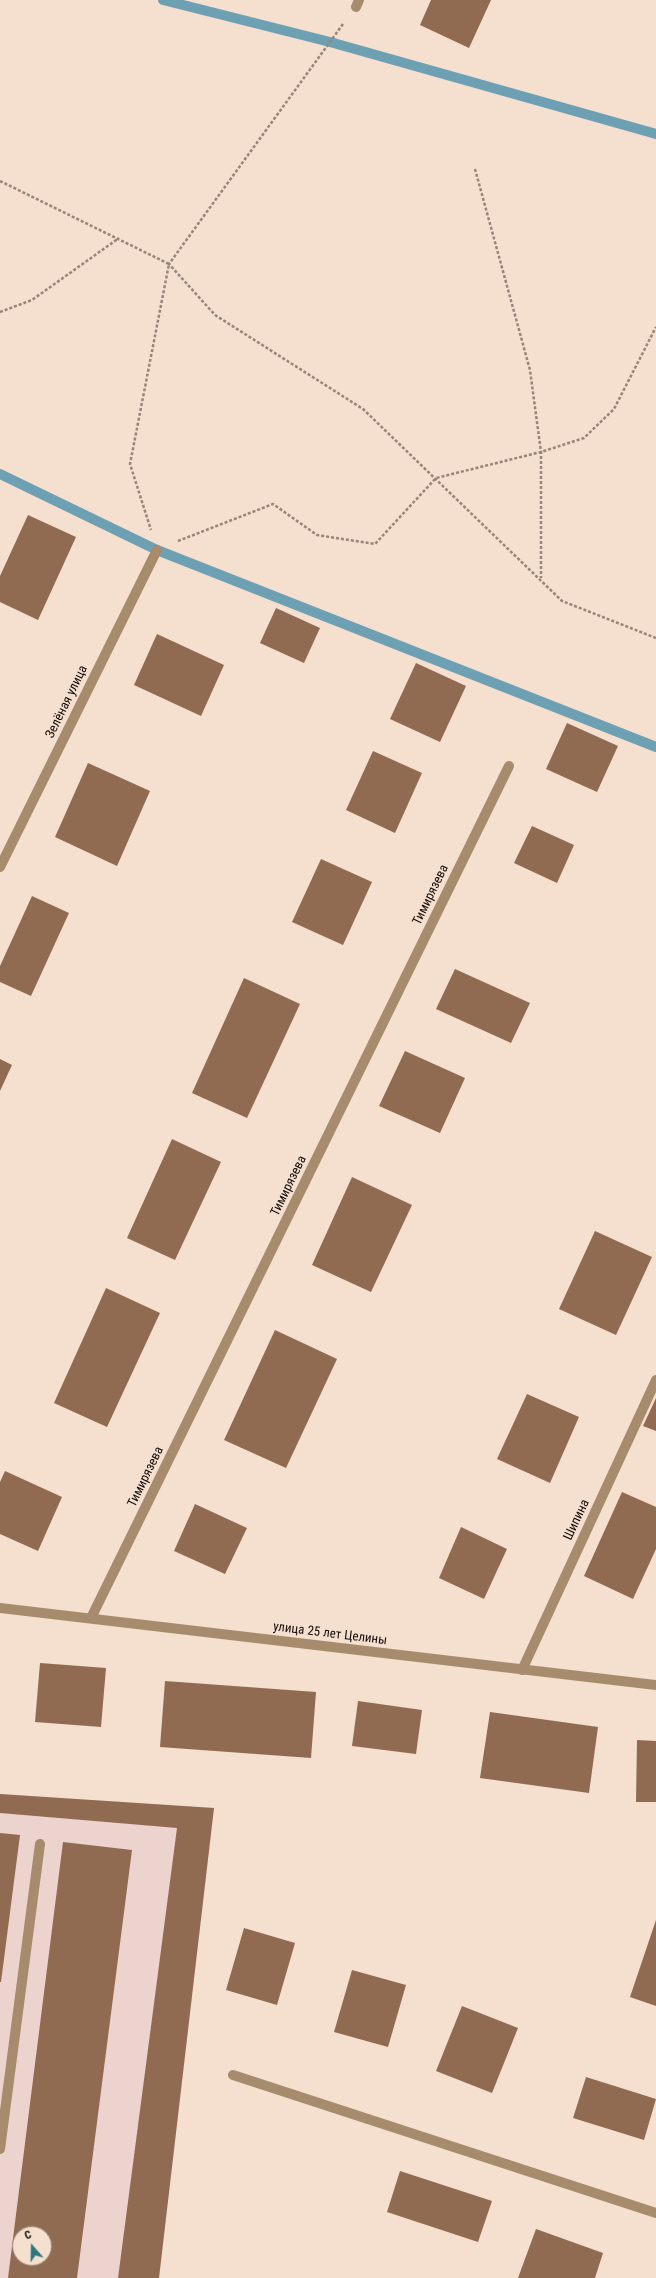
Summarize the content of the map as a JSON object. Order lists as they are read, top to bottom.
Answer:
{
  "streets": {
    "street": [
      "Зелёная улица",
      "Тимирязева",
      "Шипина",
      "улица 25 лет Целины"
    ]
  },
  "crossings": [
    ["Тимирязева", "улица 25 лет Целины"],
    ["Шипина", "улица 25 лет Целины"]
  ],
  "north": "top"
}
